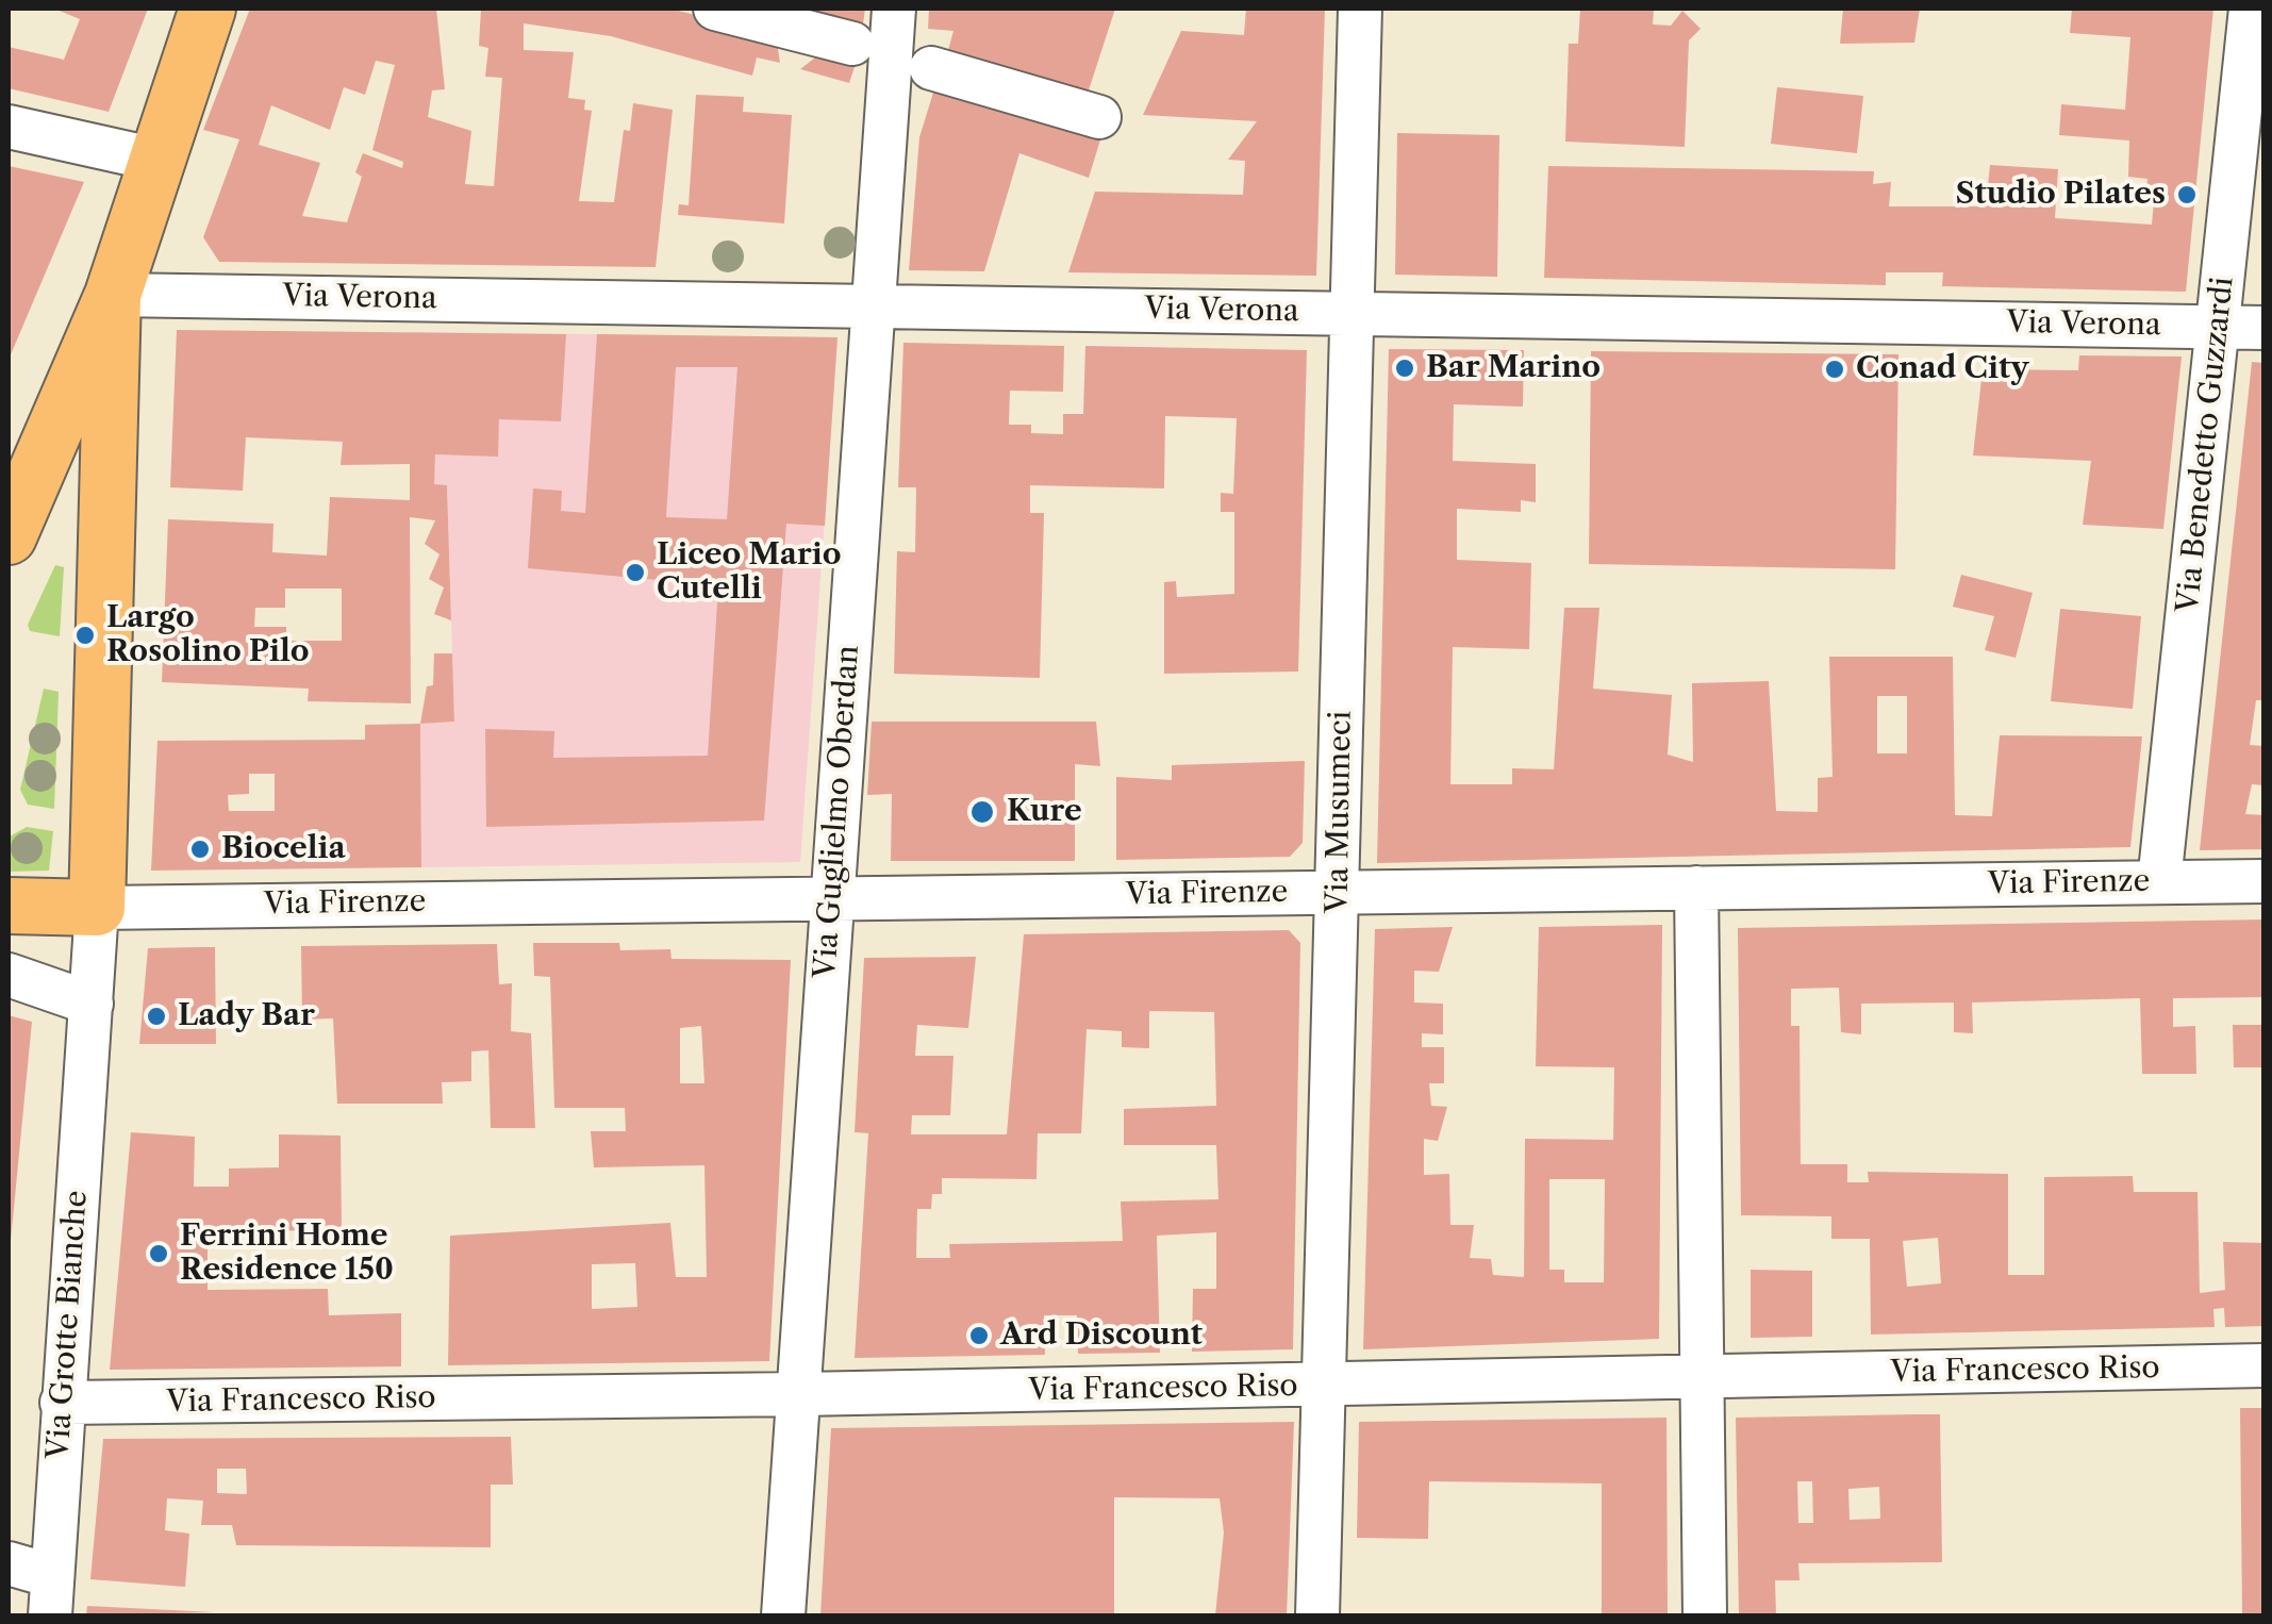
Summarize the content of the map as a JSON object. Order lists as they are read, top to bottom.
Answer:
{
  "streets": {
    "street": [
      "Via Verona",
      "Via Benedetto Guzzardi",
      "Via Guglielmo Oberdan",
      "Via Musumeci",
      "Via Firenze",
      "Via Grotte Bianche",
      "Via Francesco Riso"
    ]
  },
  "crossings": [
    ["Via Verona", "Via Benedetto Guzzardi"],
    ["Via Verona", "Via Guglielmo Oberdan"],
    ["Via Verona", "Via Musumeci"],
    ["Via Benedetto Guzzardi", "Via Firenze"],
    ["Via Guglielmo Oberdan", "Via Firenze"],
    ["Via Guglielmo Oberdan", "Via Francesco Riso"],
    ["Via Musumeci", "Via Firenze"],
    ["Via Musumeci", "Via Francesco Riso"],
    ["Via Firenze", "Via Grotte Bianche"],
    ["Via Grotte Bianche", "Via Francesco Riso"]
  ],
  "places": [
    "Studio Pilates",
    "Bar Marino",
    "Conad City",
    "Liceo Mario Cutelli",
    "Largo Rosolino Pilo",
    "Kure",
    "Biocelia",
    "Lady Bar",
    "Ferrini Home Residence 150",
    "Ard Discount"
  ]
}
